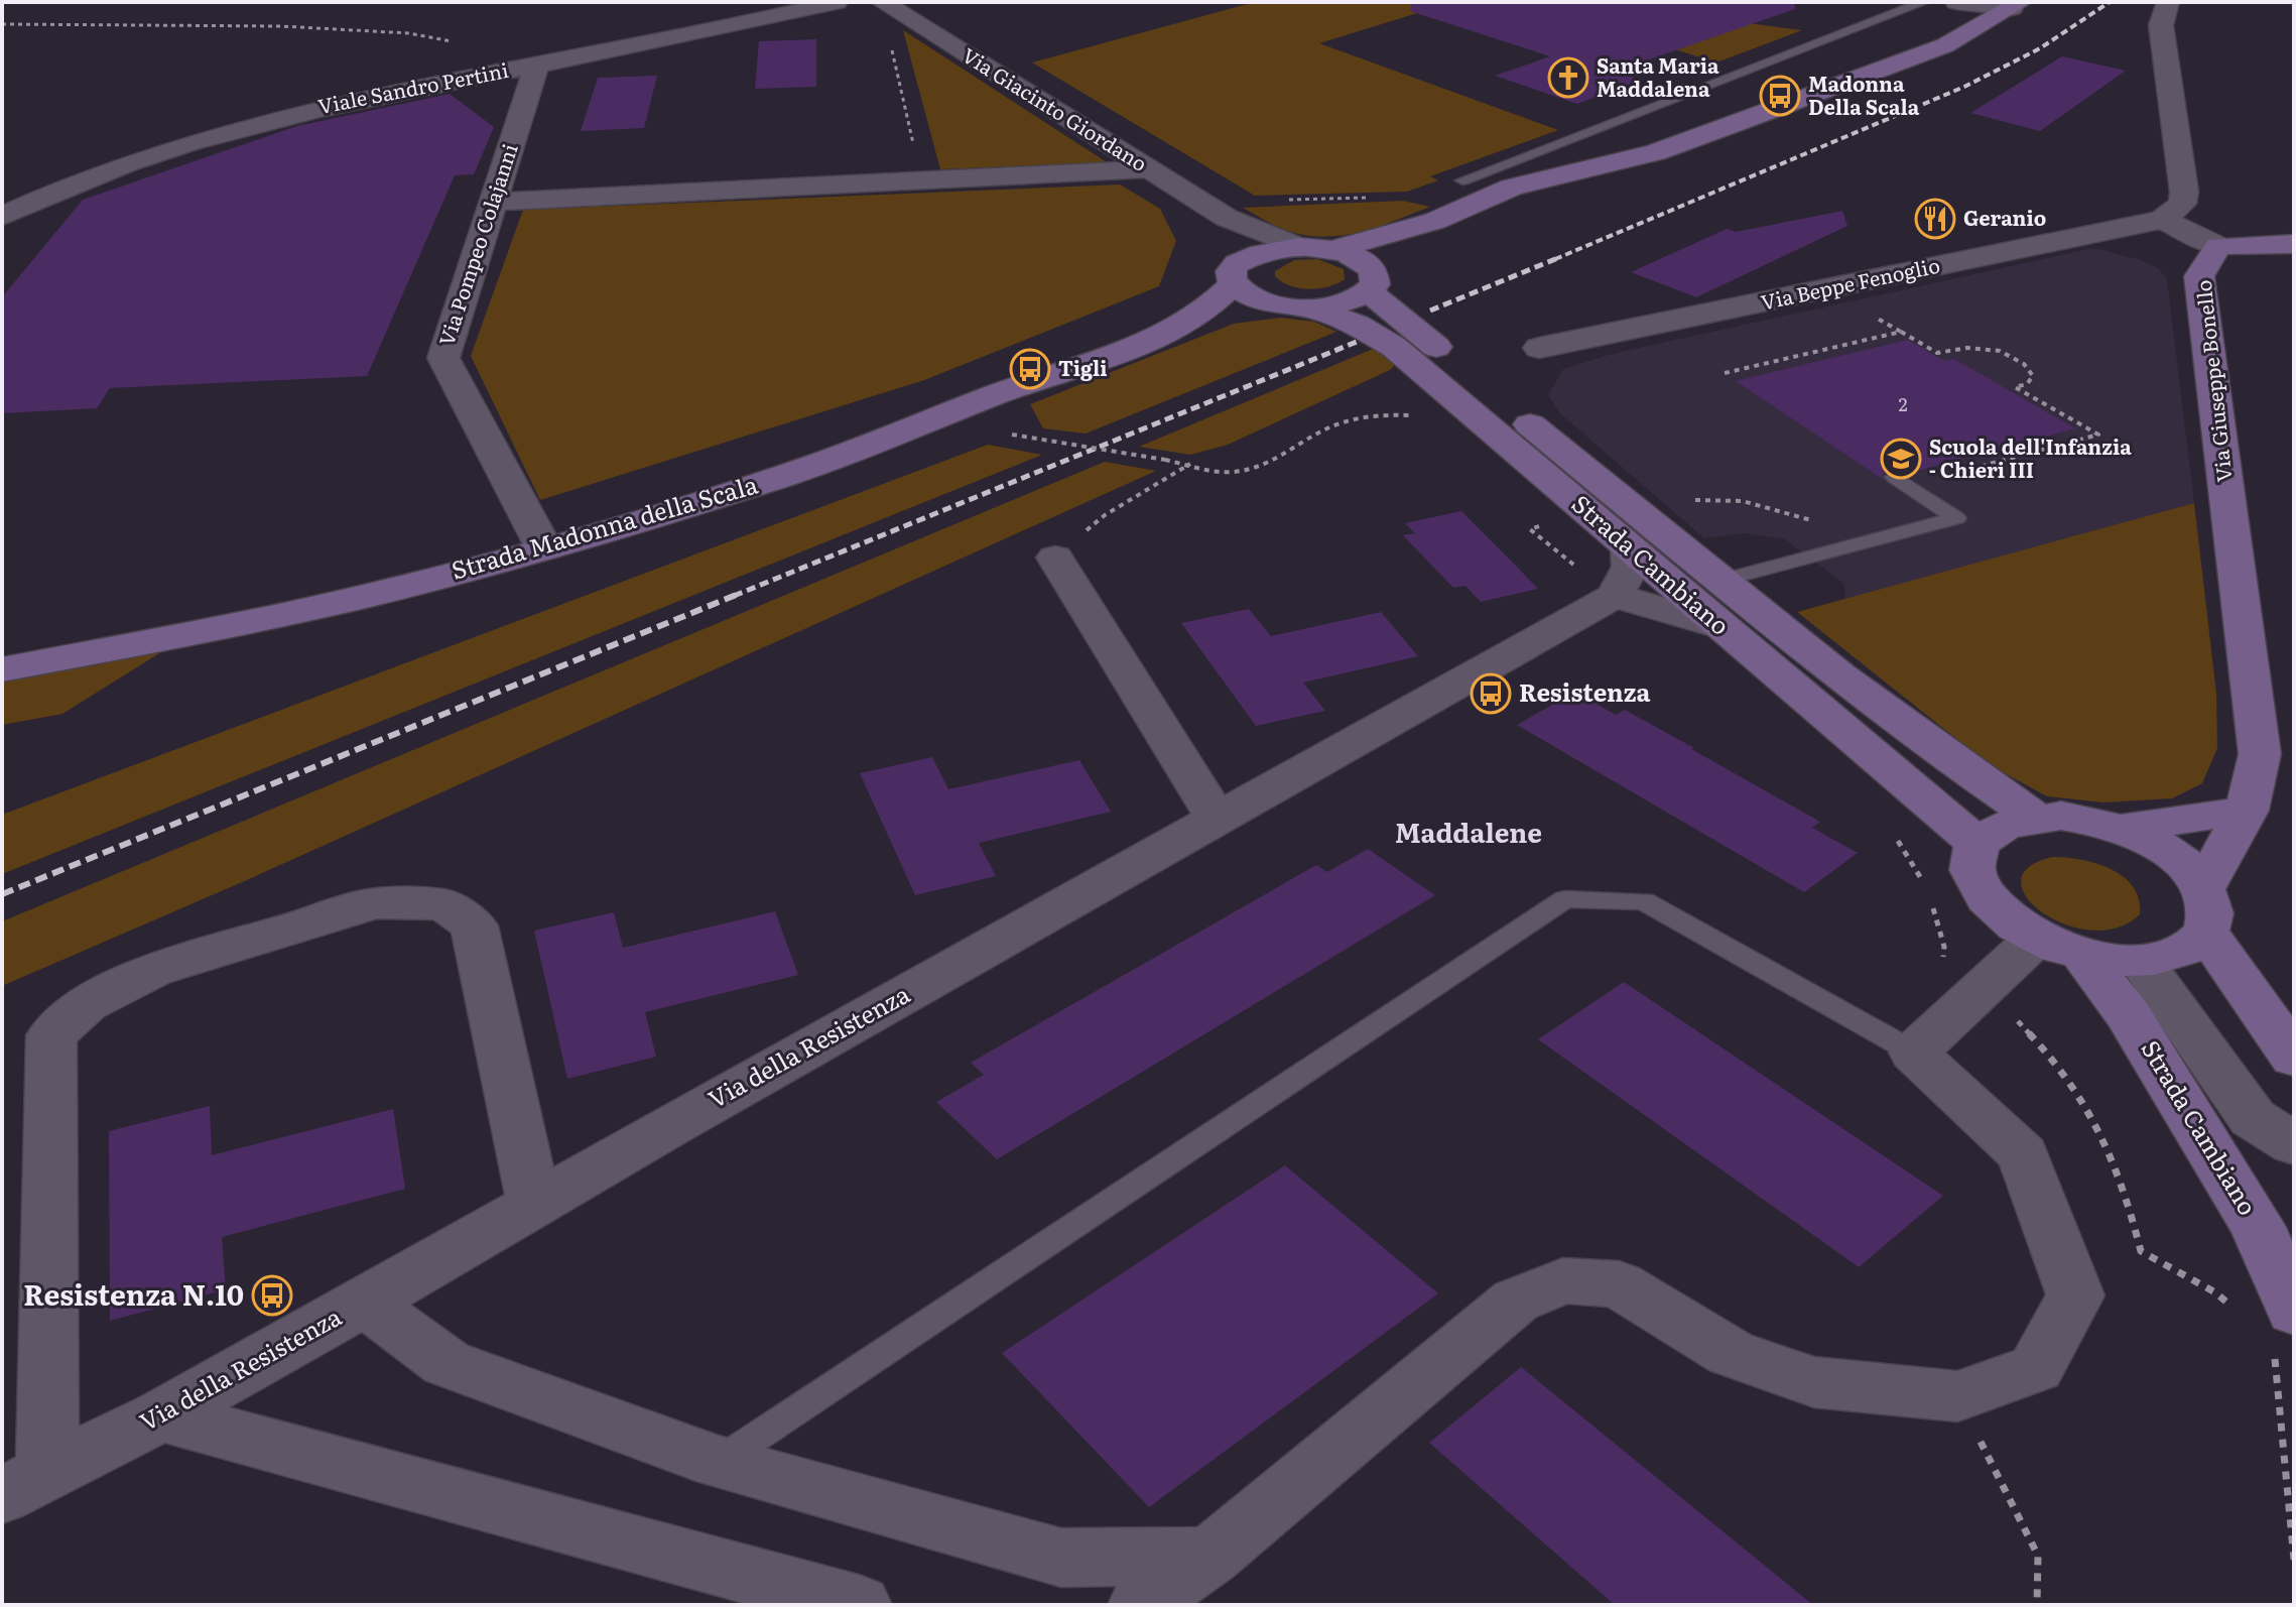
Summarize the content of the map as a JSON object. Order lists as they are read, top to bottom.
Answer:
{
  "streets": {
    "main road": ["Via Giuseppe Bonello", "Strada Madonna della Scala", "Strada Cambiano"],
    "street": [
      "Viale Sandro Pertini",
      "Via Giacinto Giordano",
      "Via Pompeo Colajanni",
      "Via Beppe Fenoglio",
      "Via della Resistenza"
    ]
  },
  "crossings": [
    ["Viale Sandro Pertini", "Via Pompeo Colajanni"],
    ["Via Pompeo Colajanni", "Strada Madonna della Scala"],
    ["Via Beppe Fenoglio", "Via Giuseppe Bonello"],
    ["Via Giuseppe Bonello", "Strada Cambiano"]
  ],
  "districts": ["Maddalene"],
  "places": {
    "church": ["Santa Maria Maddalena"],
    "bus stop": [
      "Madonna Della Scala",
      "Tigli",
      "Resistenza",
      "Resistenza N.10"
    ],
    "restaurant": ["Geranio"],
    "school or university": ["Scuola dell'Infanzia - Chieri III"]
  },
  "house_numbers": ["2"]
}
